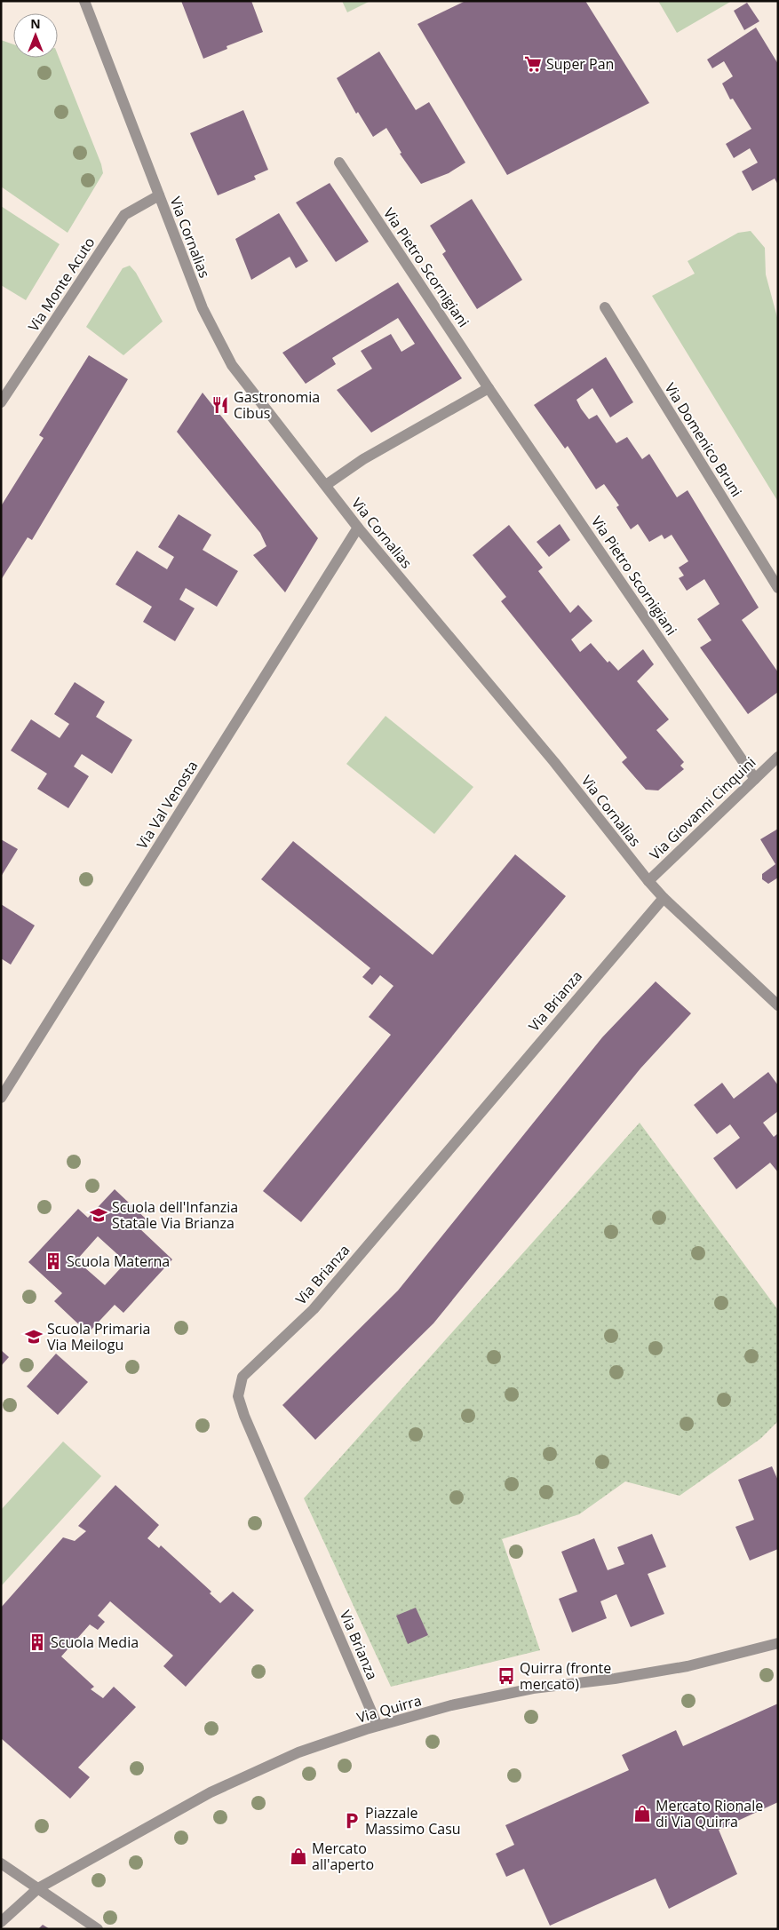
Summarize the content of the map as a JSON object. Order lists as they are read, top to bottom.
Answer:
{
  "streets": {
    "street": [
      "Via Cornalias",
      "Via Pietro Scornigiani",
      "Via Monte Acuto",
      "Via Domenico Bruni",
      "Via Val Venosta",
      "Via Giovanni Cinquini",
      "Via Brianza",
      "Via Quirra"
    ]
  },
  "crossings": [
    ["Via Cornalias", "Via Monte Acuto"],
    ["Via Cornalias", "Via Val Venosta"],
    ["Via Cornalias", "Via Giovanni Cinquini"],
    ["Via Cornalias", "Via Brianza"],
    ["Via Pietro Scornigiani", "Via Giovanni Cinquini"],
    ["Via Brianza", "Via Quirra"]
  ],
  "places": {
    "supermarket": ["Super Pan"],
    "restaurant": ["Gastronomia Cibus"],
    "school or university": ["Scuola dell'Infanzia Statale Via Brianza", "Scuola Primaria Via Meilogu"],
    "building": ["Scuola Materna", "Scuola Media"],
    "bus stop": ["Quirra (fronte mercato)"],
    "shop": ["Mercato Rionale di Via Quirra", "Mercato all'aperto"],
    "parking": ["Piazzale Massimo Casu"]
  },
  "north": "top"
}
